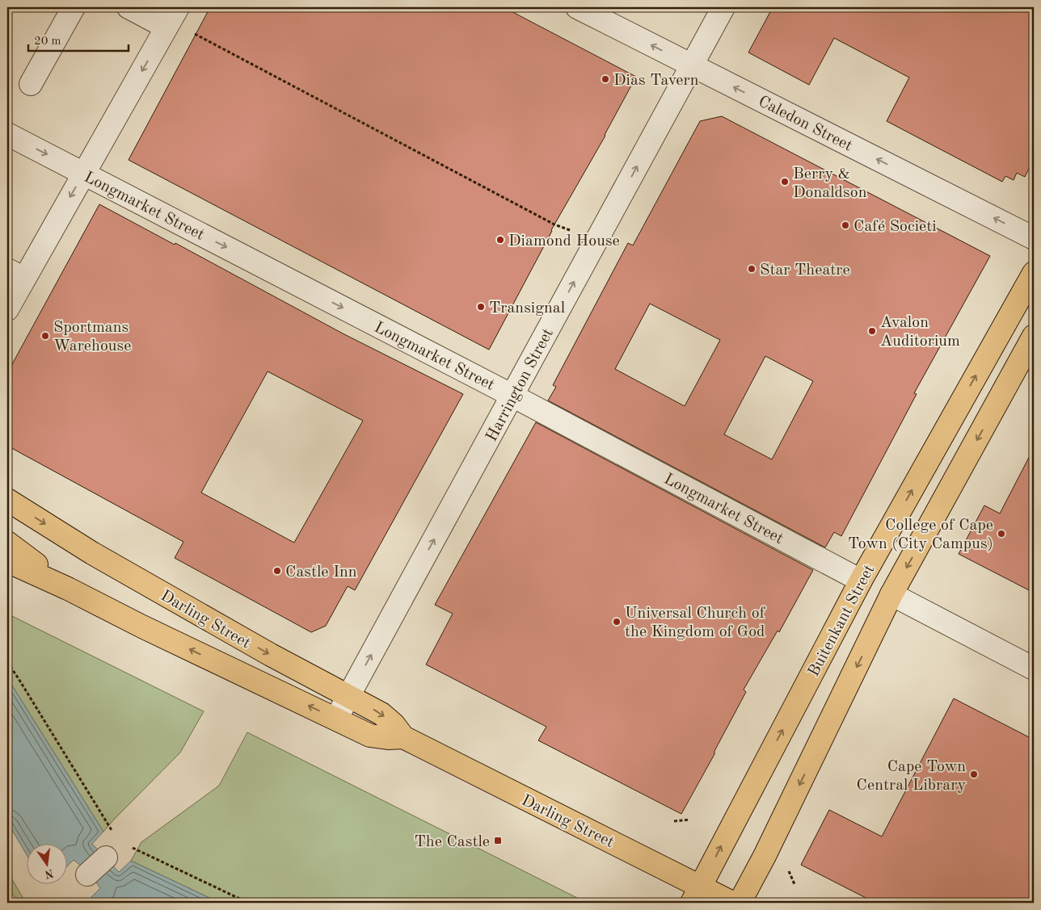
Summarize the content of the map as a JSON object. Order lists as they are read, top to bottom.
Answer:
{
  "streets": {
    "main road": ["Darling Street", "Buitenkant Street"],
    "street": ["Caledon Street", "Longmarket Street", "Harrington Street"]
  },
  "crossings": [
    ["Caledon Street", "Harrington Street"],
    ["Longmarket Street", "Harrington Street"],
    ["Longmarket Street", "Buitenkant Street"],
    ["Harrington Street", "Darling Street"],
    ["Darling Street", "Buitenkant Street"]
  ],
  "one_way": ["Caledon Street", "Longmarket Street", "Harrington Street"],
  "places": {
    "other": [
      "Dias Tavern",
      "Berry & Donaldson",
      "Café Societi",
      "Diamond House",
      "Star Theatre",
      "Transignal",
      "Avalon Auditorium",
      "Sportmans Warehouse",
      "College of Cape Town (City Campus)",
      "Castle Inn",
      "Universal Church of the Kingdom of God",
      "Cape Town Central Library"
    ],
    "transit": ["The Castle"]
  },
  "scale_bar": "20 m",
  "north": "bottom"
}
